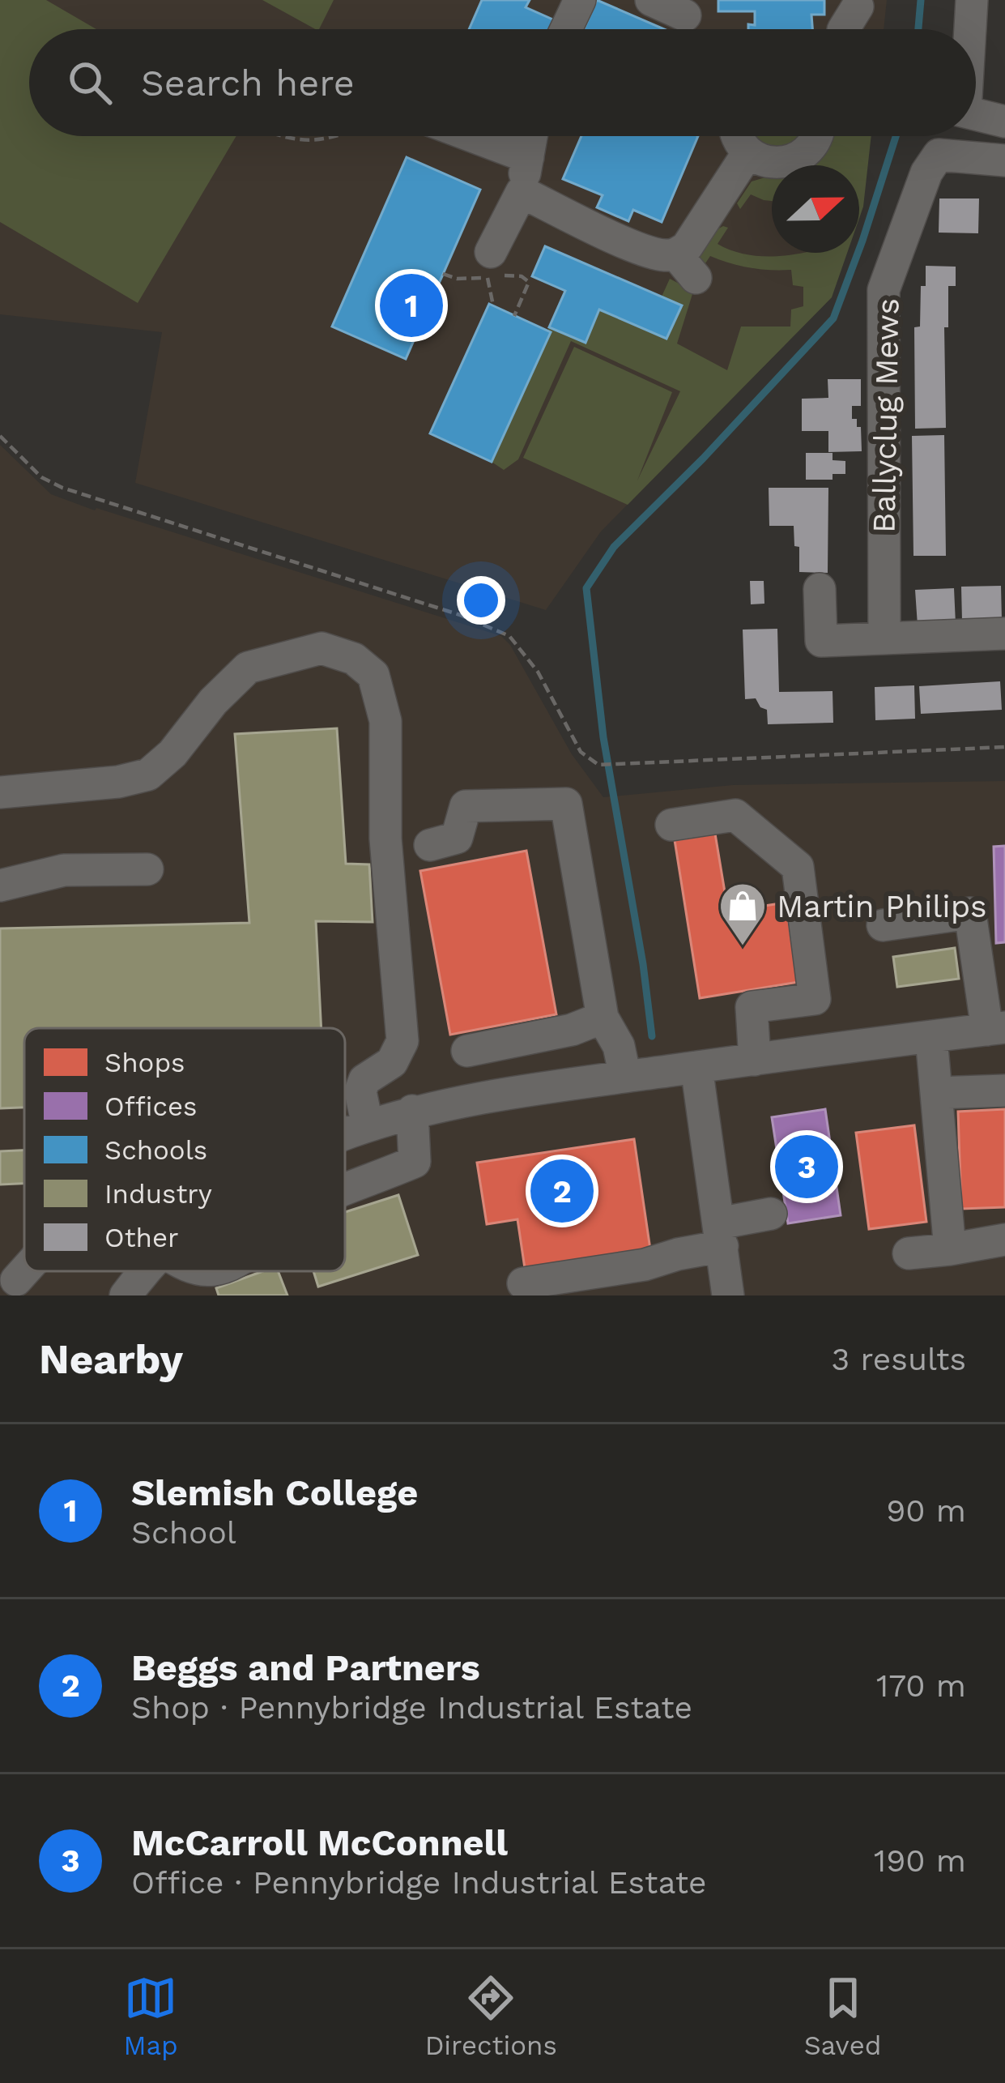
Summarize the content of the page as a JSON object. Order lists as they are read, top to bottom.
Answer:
{
  "streets": {
    "street": ["Ballyclug Mews"]
  },
  "places": {
    "shop": ["Martin Philips"]
  },
  "legend": [
    "Shops",
    "Offices",
    "Schools",
    "Industry",
    "Other"
  ],
  "north": "right",
  "page": {
    "search": "Search here",
    "pins": ["1", "3", "2"],
    "heading": ["Nearby", "3 results"],
    "list": [
      {
        "mark": "1",
        "name": "Slemish College",
        "note": "School",
        "value": "90 m"
      },
      {
        "mark": "2",
        "name": "Beggs and Partners",
        "note": "Shop · Pennybridge Industrial Estate",
        "value": "170 m"
      },
      {
        "mark": "3",
        "name": "McCarroll McConnell",
        "note": "Office · Pennybridge Industrial Estate",
        "value": "190 m"
      }
    ],
    "nav": ["Map", "Directions", "Saved"]
  }
}
